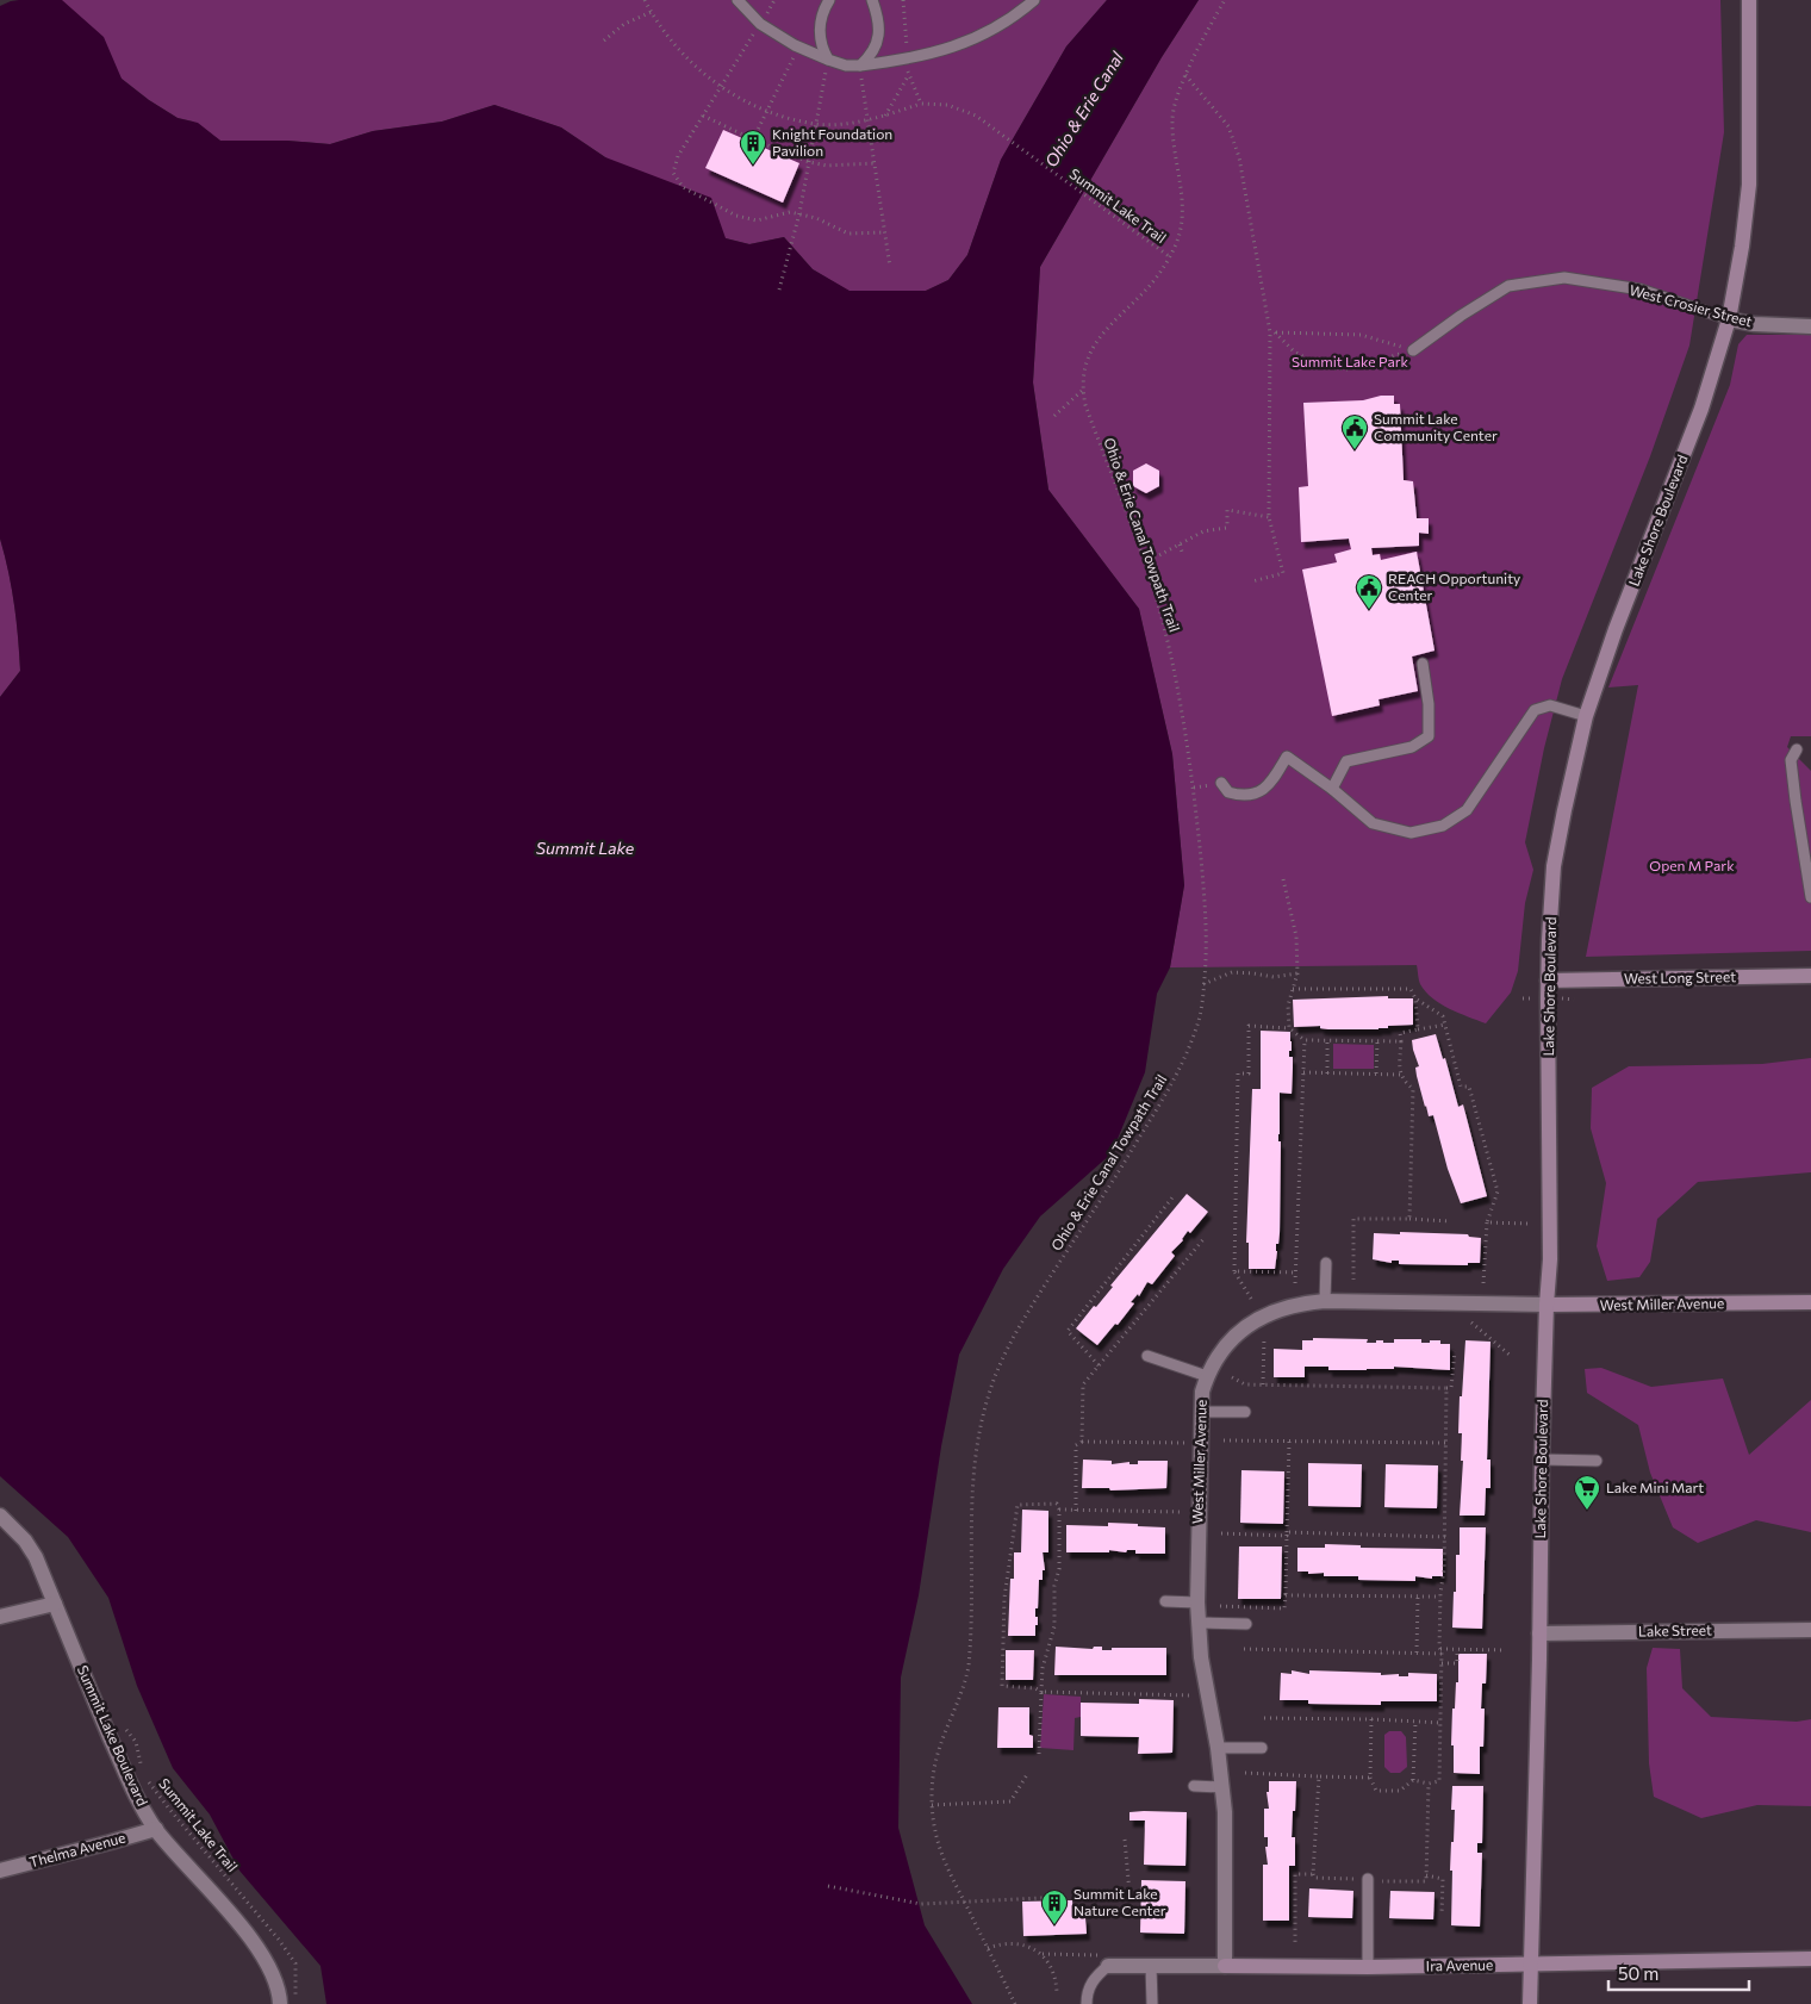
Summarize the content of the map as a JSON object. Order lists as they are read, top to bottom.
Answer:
{
  "streets": {
    "main road": [
      "Lake Shore Boulevard",
      "West Long Street",
      "West Miller Avenue",
      "Ira Avenue"
    ],
    "street": [
      "West Crosier Street",
      "Lake Street",
      "Summit Lake Boulevard",
      "Thelma Avenue"
    ],
    "path": ["Summit Lake Trail", "Ohio & Erie Canal Towpath Trail"]
  },
  "crossings": [
    ["Summit Lake Trail", "Ohio & Erie Canal Towpath Trail"],
    ["West Crosier Street", "Lake Shore Boulevard"],
    ["Lake Shore Boulevard", "West Long Street"],
    ["Lake Shore Boulevard", "West Miller Avenue"],
    ["Lake Shore Boulevard", "Lake Street"],
    ["Lake Shore Boulevard", "Ira Avenue"],
    ["West Miller Avenue", "Ira Avenue"],
    ["Summit Lake Boulevard", "Thelma Avenue"]
  ],
  "water": ["Ohio & Erie Canal", "Summit Lake"],
  "parks": ["Summit Lake Park", "Open M Park"],
  "places": {
    "building": ["Knight Foundation Pavilion", "Summit Lake Nature Center"],
    "public building": ["Summit Lake Community Center", "REACH Opportunity Center"],
    "supermarket": ["Lake Mini Mart"]
  },
  "scale_bar": "50 m"
}
